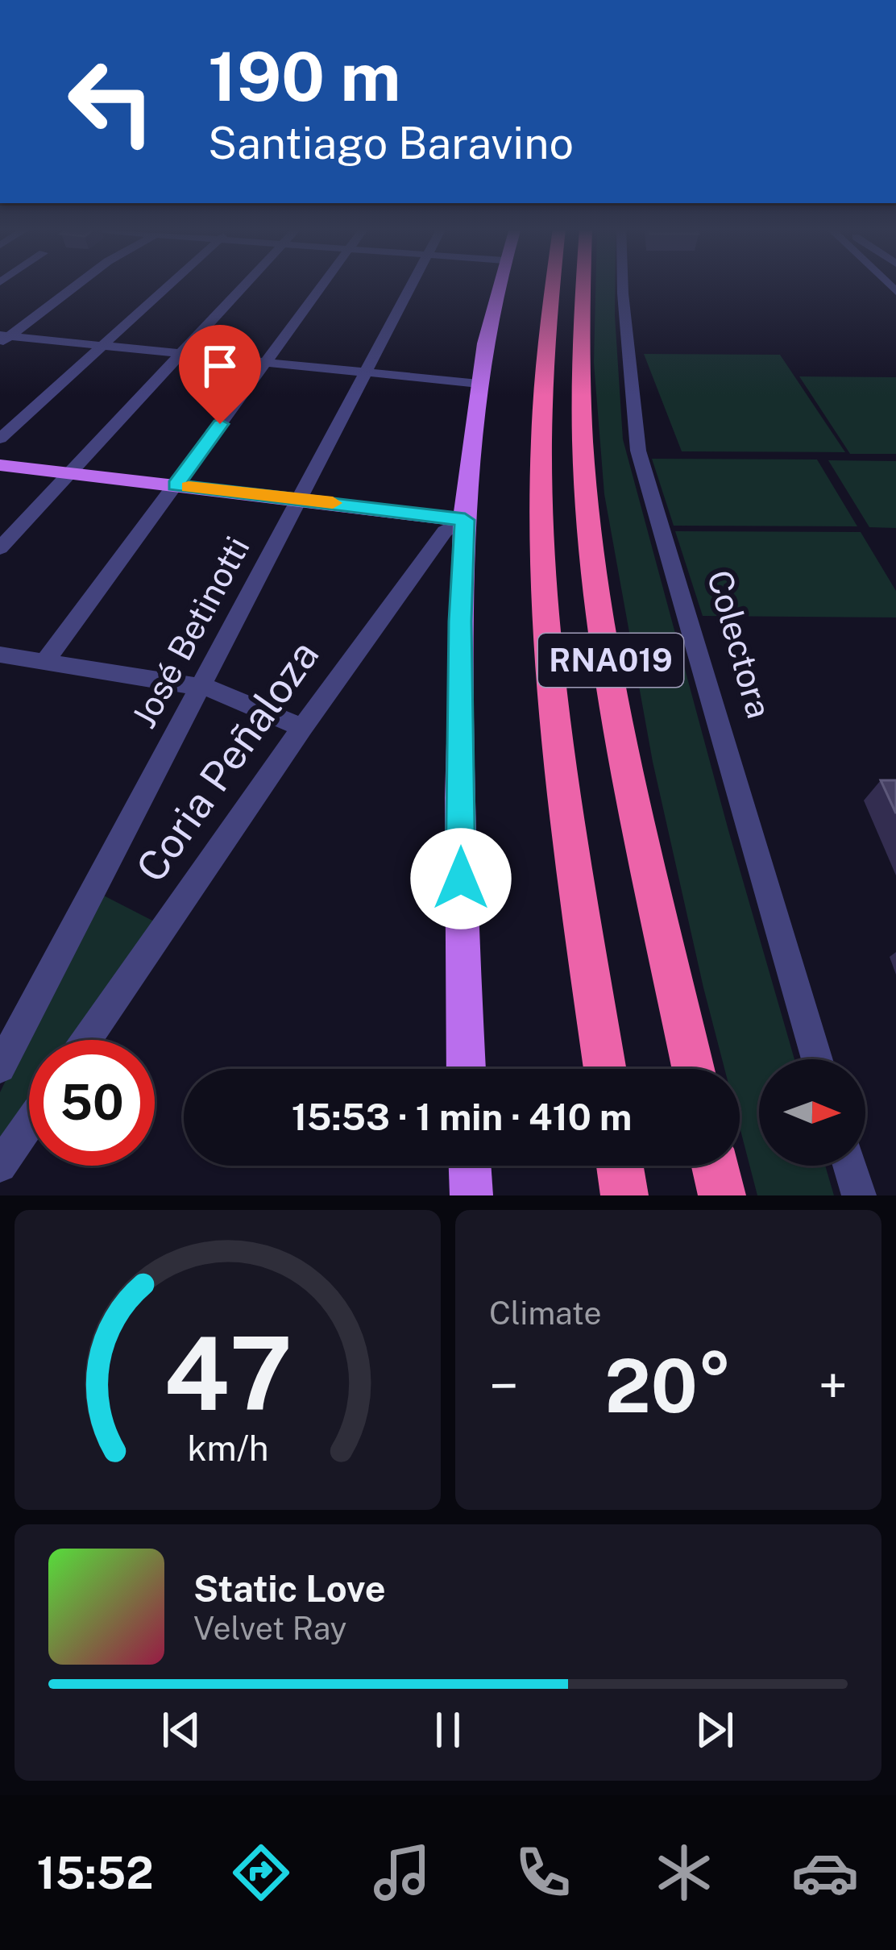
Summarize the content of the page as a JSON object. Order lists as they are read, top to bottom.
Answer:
{
  "streets": {
    "highway": ["RNA019"],
    "street": ["José Betinotti", "Colectora", "Coria Peñaloza"]
  },
  "north": "right",
  "page": {
    "turn": ["190 m", "Santiago Baravino"],
    "limit": "50",
    "trip": "15:53 · 1 min · 410 m",
    "tile": "Climate",
    "heat": ["−", "20°", "+"],
    "song": ["Static Love", "Velvet Ray"],
    "tabs": "15:52",
    "gauge": ["47", "km/h"]
  }
}
